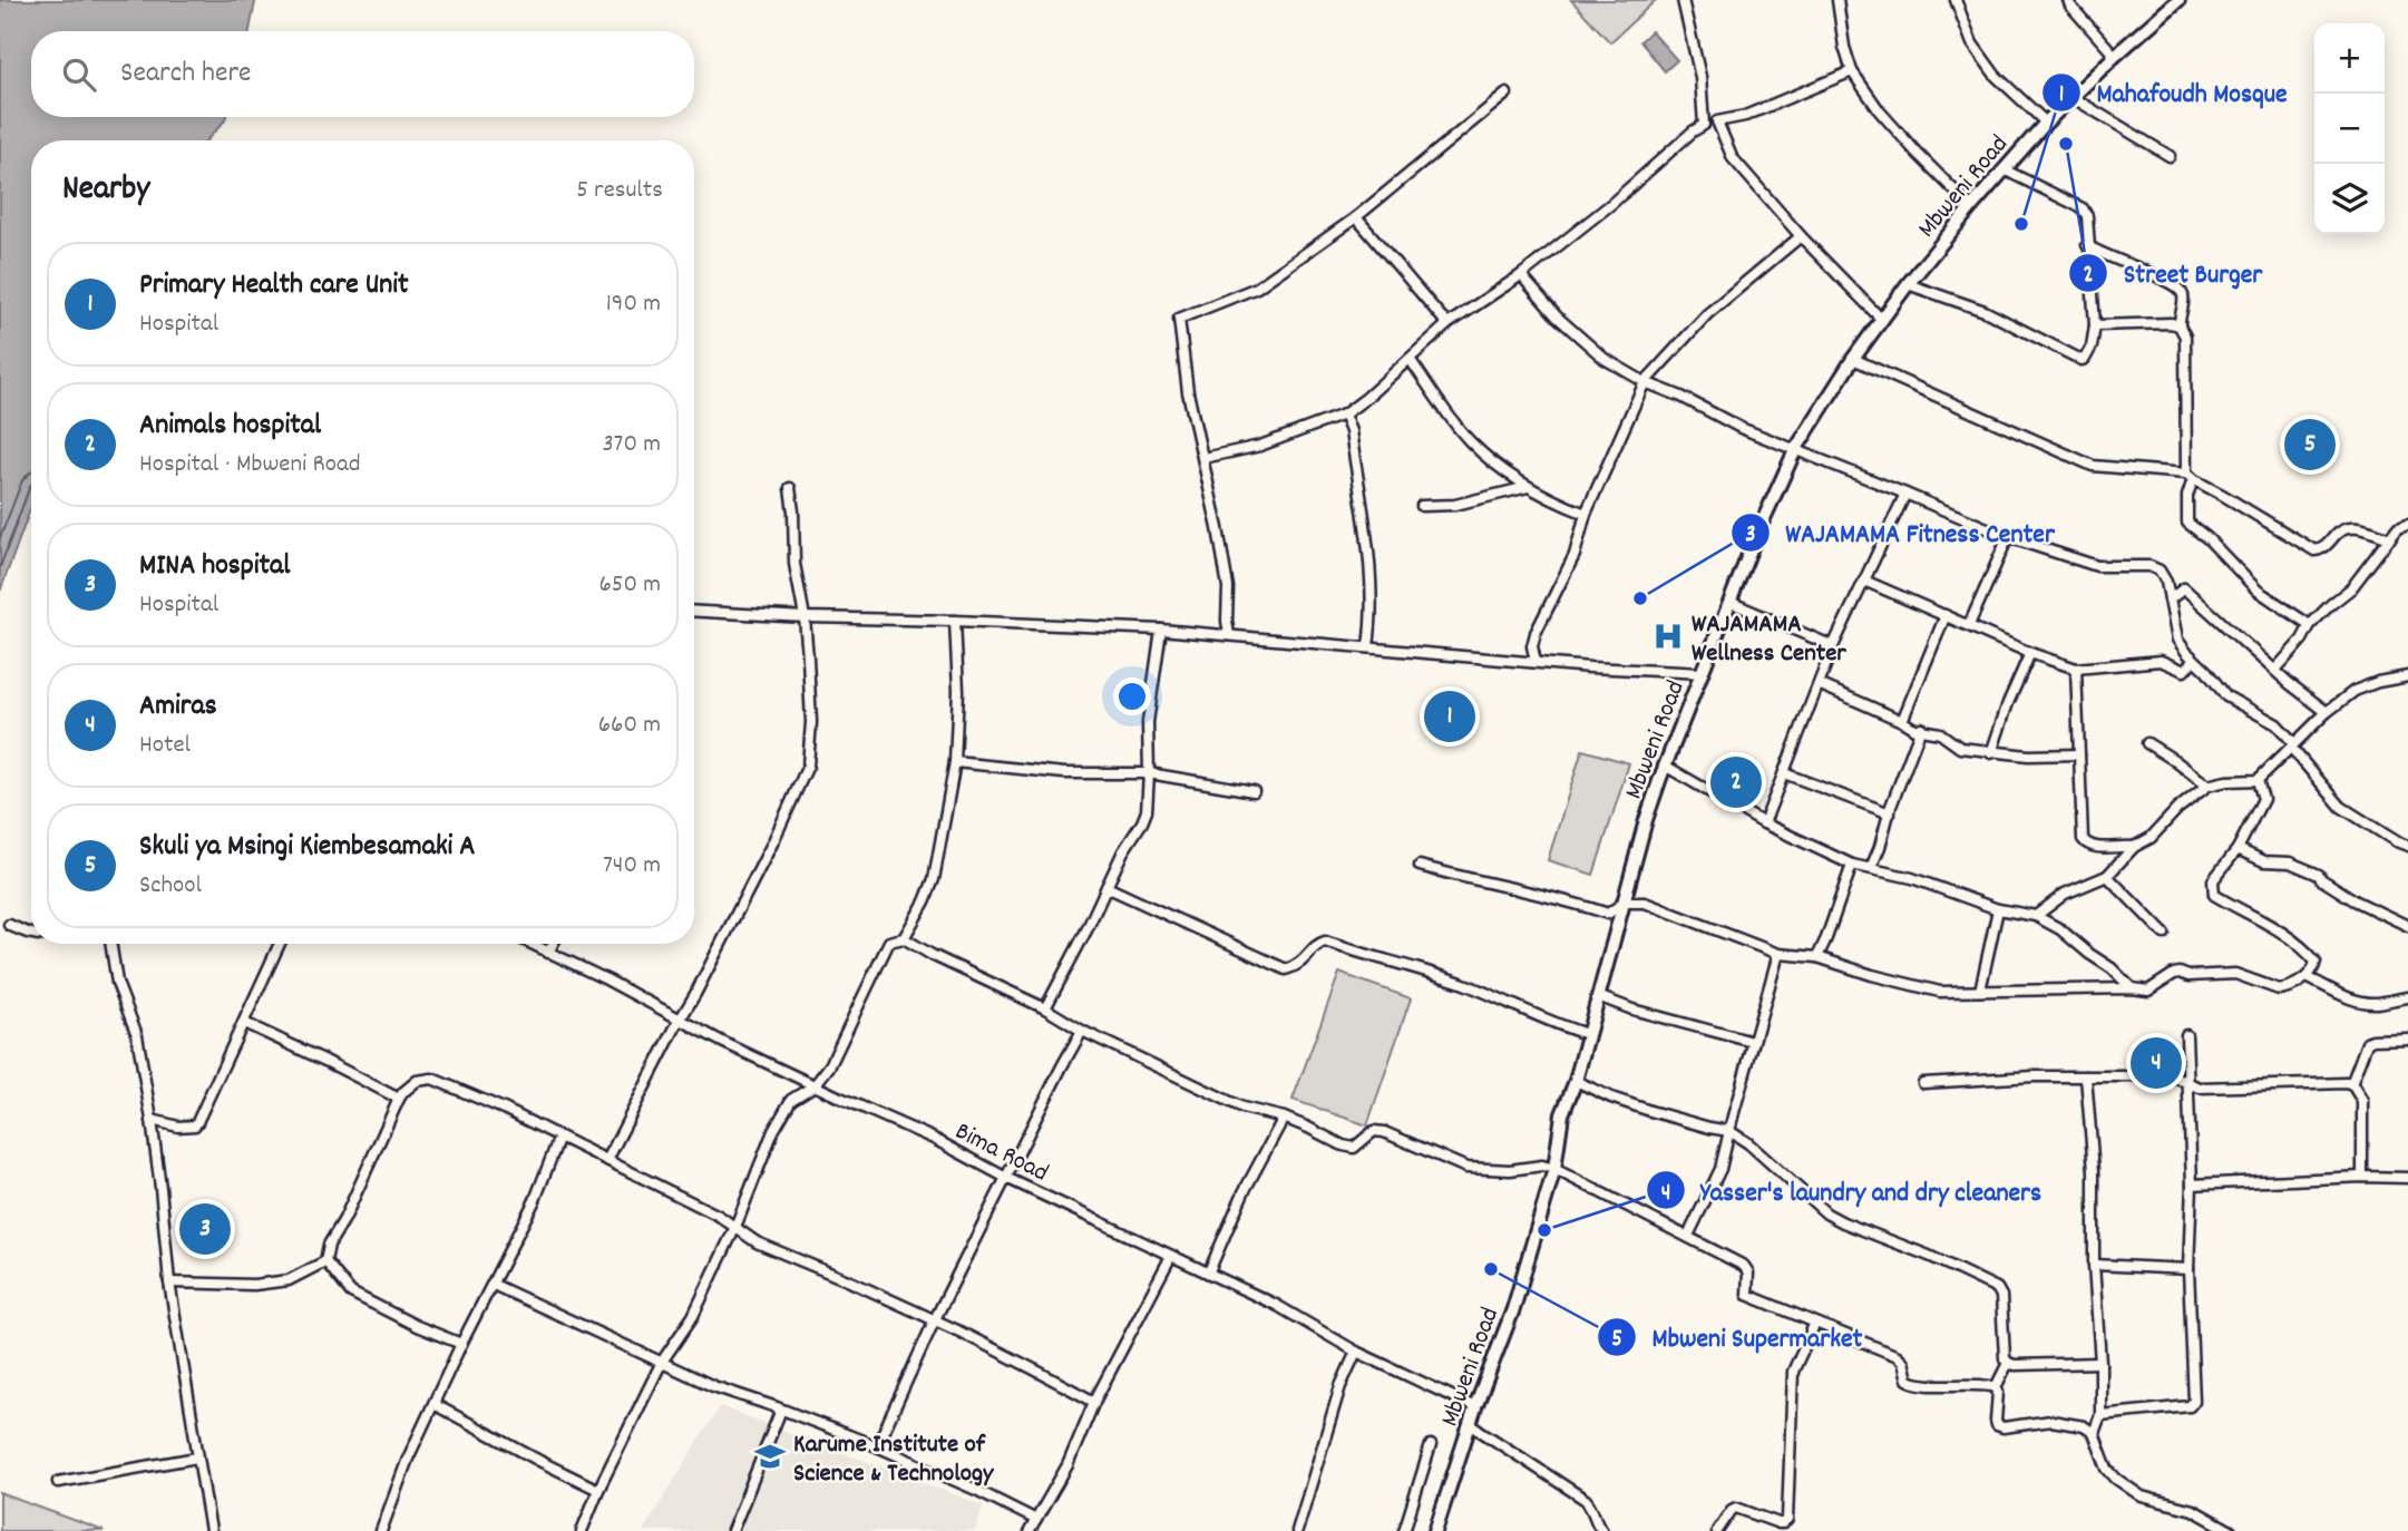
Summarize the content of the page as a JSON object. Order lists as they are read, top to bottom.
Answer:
{
  "streets": {
    "street": ["Mbweni Road", "Bima Road"]
  },
  "crossings": [
    ["Mbweni Road", "Bima Road"]
  ],
  "places": {
    "other": [
      "Street Burger",
      "Mahafoudh Mosque",
      "WAJAMAMA Fitness Center",
      "Yasser's laundry and dry cleaners",
      "Mbweni Supermarket"
    ],
    "hospital": ["WAJAMAMA Wellness Center"],
    "school or university": ["Karume Institute of Science & Technology"]
  },
  "page": {
    "map_buttons": ["+", "−"],
    "search": "Search here",
    "heading": ["Nearby", "5 results"],
    "list": [
      {
        "mark": "1",
        "name": "Primary Health care Unit",
        "note": "Hospital",
        "value": "190 m"
      },
      {
        "mark": "2",
        "name": "Animals hospital",
        "note": "Hospital · Mbweni Road",
        "value": "370 m"
      },
      {
        "mark": "3",
        "name": "MINA hospital",
        "note": "Hospital",
        "value": "650 m"
      },
      {
        "mark": "4",
        "name": "Amiras",
        "note": "Hotel",
        "value": "660 m"
      },
      {
        "mark": "5",
        "name": "Skuli ya Msingi Kiembesamaki A",
        "note": "School",
        "value": "740 m"
      }
    ],
    "pins": [
      "5",
      "1",
      "2",
      "4",
      "3"
    ]
  }
}
